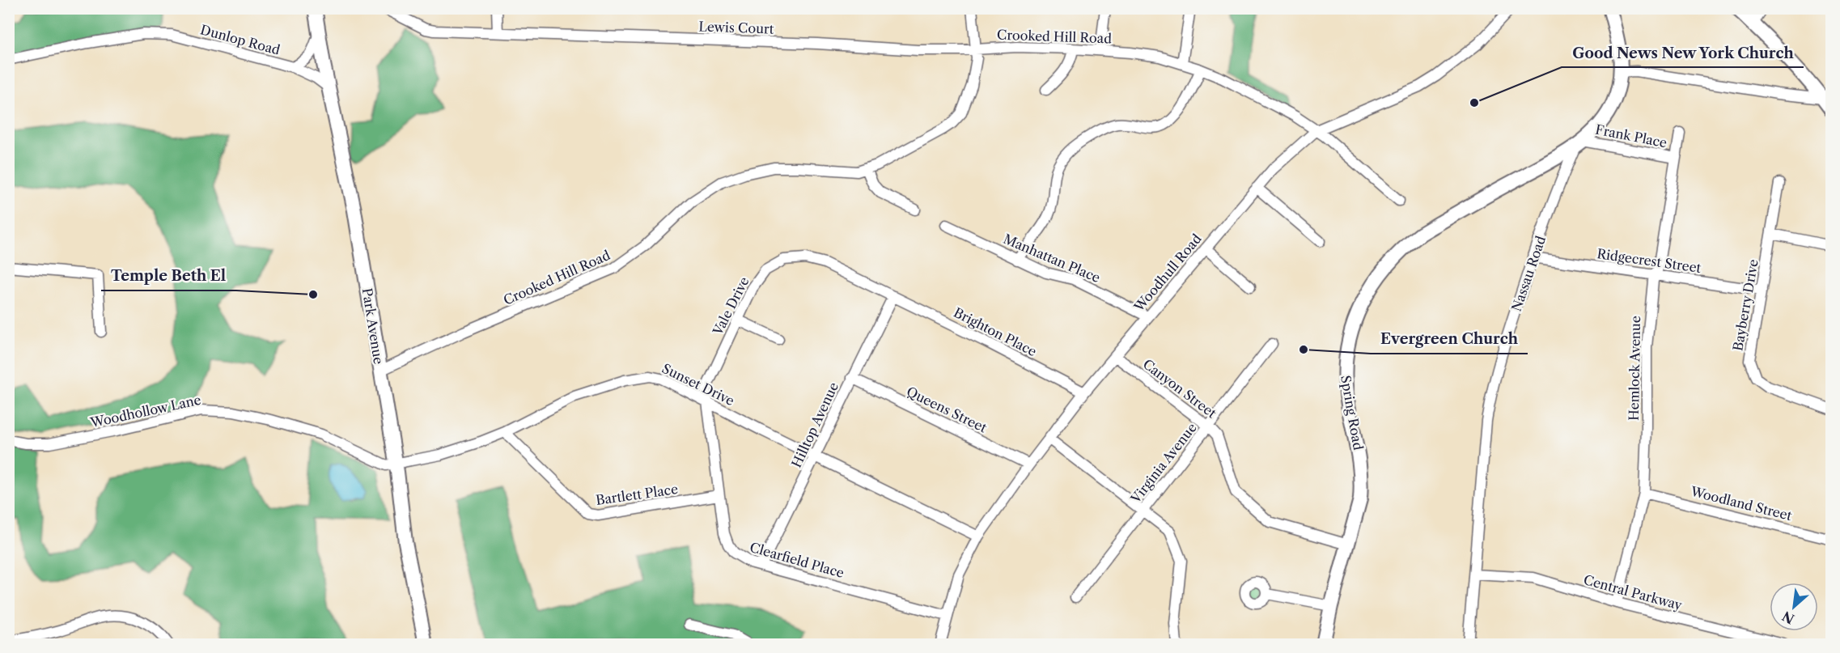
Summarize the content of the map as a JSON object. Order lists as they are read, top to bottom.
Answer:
{
  "streets": {
    "main road": ["Nassau Road", "Park Avenue", "Spring Road"],
    "street": [
      "Lewis Court",
      "Crooked Hill Road",
      "Dunlop Road",
      "Frank Place",
      "Manhattan Place",
      "Ridgecrest Street",
      "Woodhull Road",
      "Bayberry Drive",
      "Vale Drive",
      "Brighton Place",
      "Hemlock Avenue",
      "Sunset Drive",
      "Canyon Street",
      "Queens Street",
      "Woodhollow Lane",
      "Hilltop Avenue",
      "Virginia Avenue",
      "Bartlett Place",
      "Woodland Street",
      "Clearfield Place",
      "Central Parkway"
    ]
  },
  "crossings": [
    ["Lewis Court", "Crooked Hill Road"],
    ["Crooked Hill Road", "Woodhull Road"],
    ["Crooked Hill Road", "Park Avenue"],
    ["Dunlop Road", "Park Avenue"],
    ["Frank Place", "Nassau Road"],
    ["Frank Place", "Hemlock Avenue"],
    ["Frank Place", "Spring Road"],
    ["Manhattan Place", "Woodhull Road"],
    ["Ridgecrest Street", "Nassau Road"],
    ["Ridgecrest Street", "Bayberry Drive"],
    ["Ridgecrest Street", "Hemlock Avenue"],
    ["Woodhull Road", "Brighton Place"],
    ["Woodhull Road", "Sunset Drive"],
    ["Woodhull Road", "Canyon Street"],
    ["Woodhull Road", "Queens Street"],
    ["Woodhull Road", "Clearfield Place"],
    ["Nassau Road", "Spring Road"],
    ["Nassau Road", "Central Parkway"],
    ["Vale Drive", "Brighton Place"],
    ["Vale Drive", "Sunset Drive"],
    ["Vale Drive", "Hilltop Avenue"],
    ["Vale Drive", "Clearfield Place"],
    ["Park Avenue", "Sunset Drive"],
    ["Park Avenue", "Woodhollow Lane"],
    ["Brighton Place", "Hilltop Avenue"],
    ["Hemlock Avenue", "Woodland Street"],
    ["Hemlock Avenue", "Central Parkway"],
    ["Sunset Drive", "Woodhollow Lane"],
    ["Sunset Drive", "Hilltop Avenue"],
    ["Sunset Drive", "Bartlett Place"],
    ["Sunset Drive", "Clearfield Place"],
    ["Canyon Street", "Spring Road"],
    ["Canyon Street", "Virginia Avenue"],
    ["Queens Street", "Hilltop Avenue"],
    ["Hilltop Avenue", "Clearfield Place"],
    ["Bartlett Place", "Clearfield Place"]
  ],
  "places": ["Good News New York Church", "Temple Beth El", "Evergreen Church"],
  "north": "bottom left"
}
